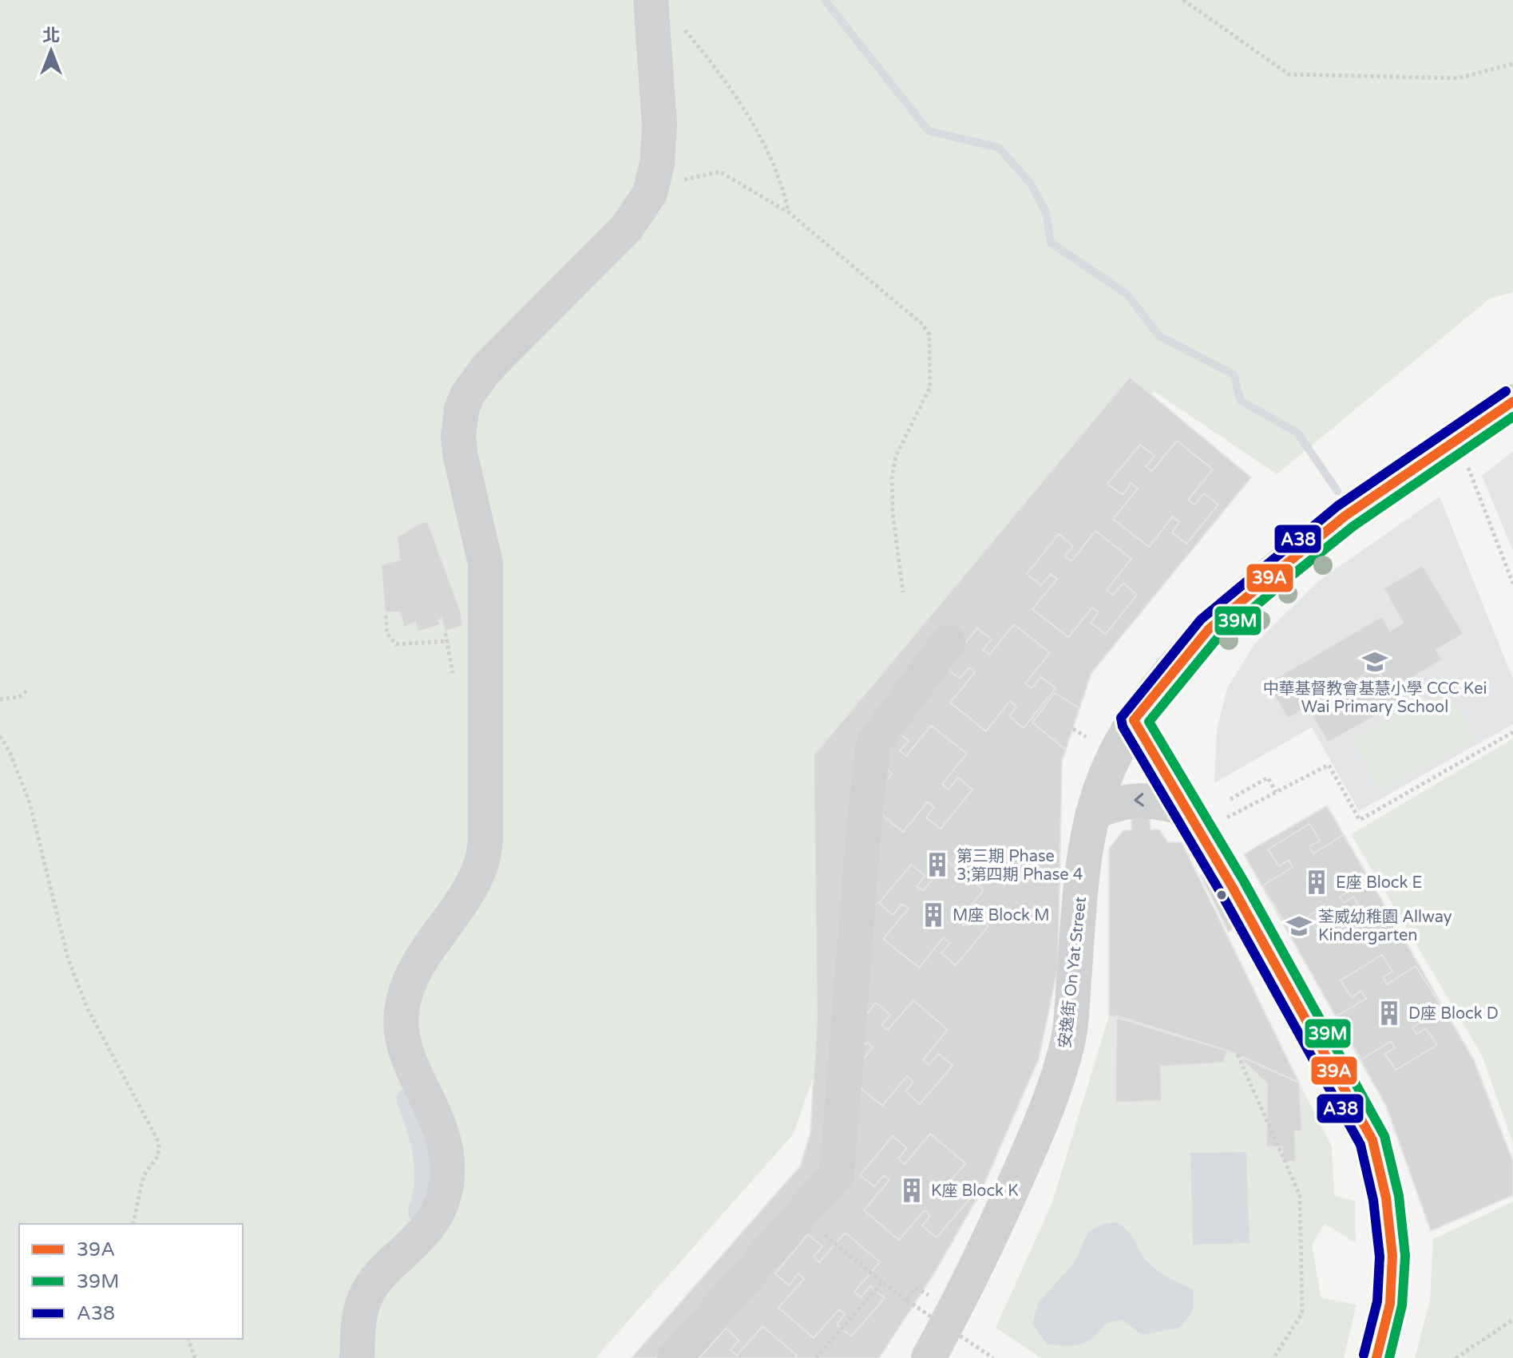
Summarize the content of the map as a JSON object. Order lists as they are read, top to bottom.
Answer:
{
  "streets": {
    "street": ["安逸街 On Yat Street"]
  },
  "places": {
    "school or university": ["中華基督教會基慧小學 CCC Kei Wai Primary School", "荃威幼稚園 Allway Kindergarten"],
    "building": [
      "第三期 Phase 3;第四期 Phase 4",
      "E座 Block E",
      "M座 Block M",
      "D座 Block D",
      "K座 Block K"
    ]
  },
  "lines": ["transit line A38", "transit line 39A", "transit line 39M"],
  "legend": ["39A", "39M", "A38"],
  "north": "top"
}
